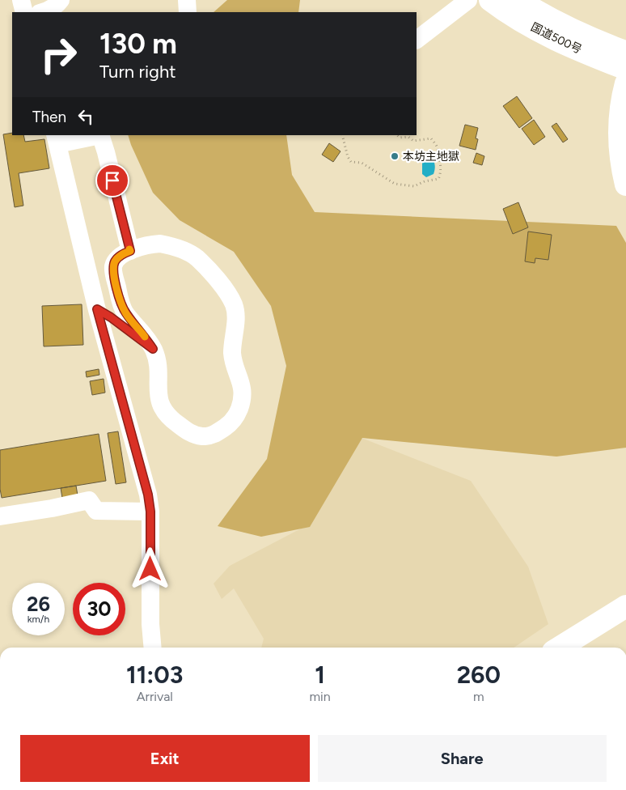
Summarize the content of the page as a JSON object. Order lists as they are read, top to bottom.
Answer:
{
  "streets": {
    "highway": ["国道500号"]
  },
  "places": ["本坊主地獄"],
  "page": {
    "turn": ["130 m", "Turn right"],
    "then": "Then",
    "speed": "26 km/h",
    "limit": "30",
    "eta": [
      "11:03",
      "Arrival",
      "1",
      "min",
      "260",
      "m"
    ],
    "buttons": ["Exit", "Share"]
  }
}
